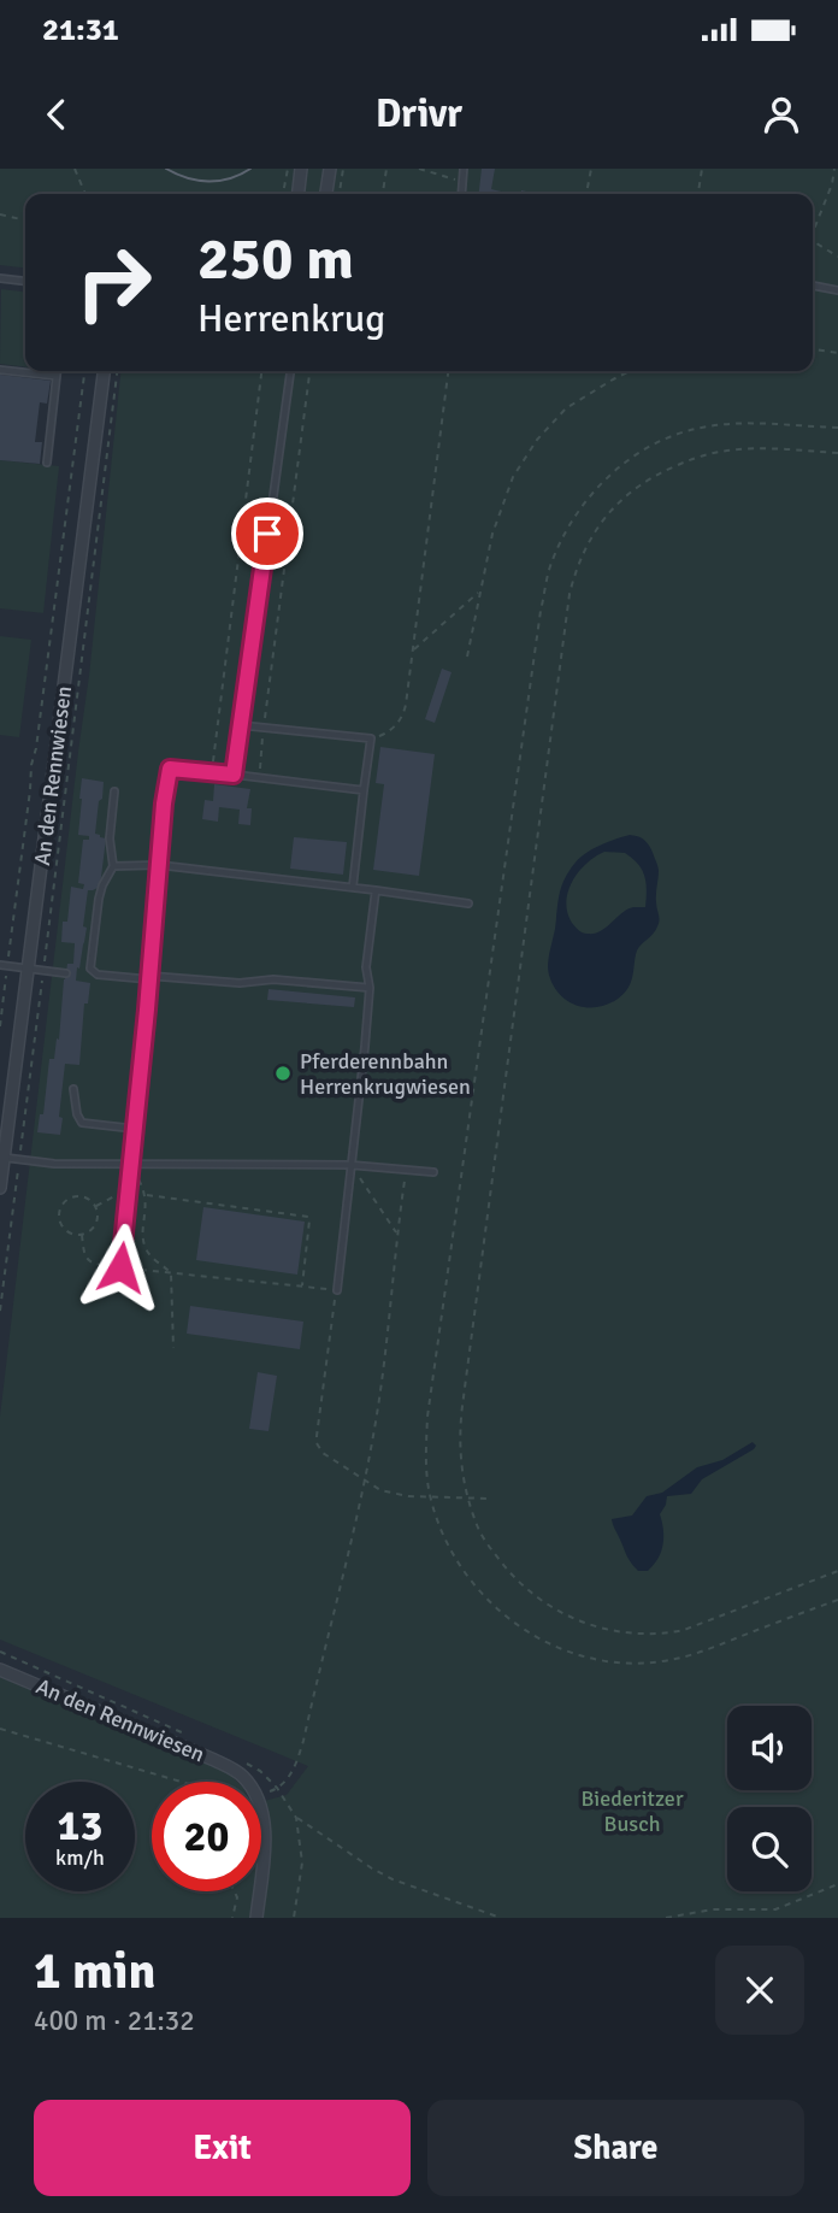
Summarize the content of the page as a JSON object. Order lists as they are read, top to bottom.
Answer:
{
  "streets": {
    "street": ["An den Rennwiesen"]
  },
  "parks": ["Biederitzer Busch"],
  "places": ["Pferderennbahn Herrenkrugwiesen"],
  "page": {
    "status": "21:31",
    "header": "Drivr",
    "turn": ["250 m", "Herrenkrug"],
    "speed": "13 km/h",
    "limit": "20",
    "heading": ["1 min", "400 m · 21:32"],
    "buttons": ["Exit", "Share"]
  }
}
